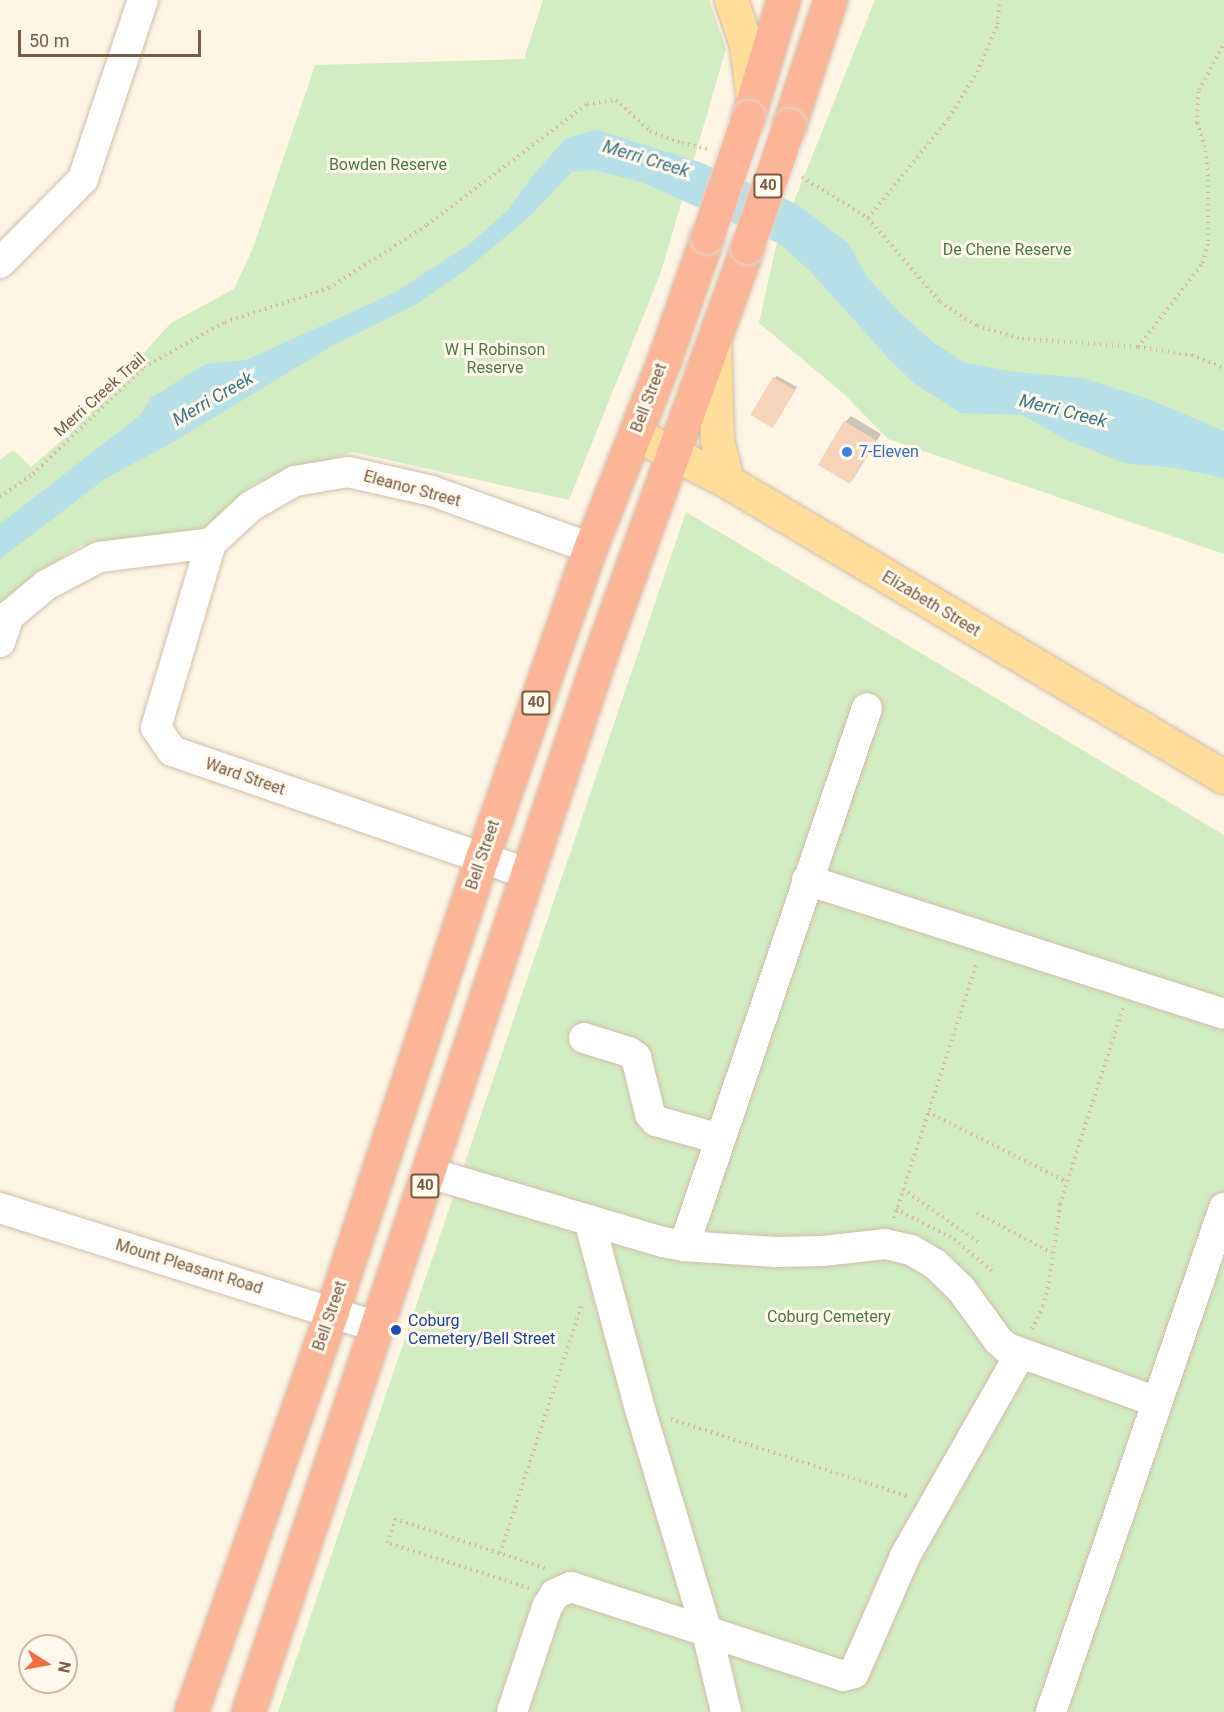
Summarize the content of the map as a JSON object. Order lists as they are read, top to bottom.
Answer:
{
  "streets": {
    "highway": ["40", "Bell Street"],
    "main road": ["Elizabeth Street"],
    "street": ["Eleanor Street", "Ward Street", "Mount Pleasant Road"],
    "path": ["Merri Creek Trail"]
  },
  "crossings": [
    ["40", "Elizabeth Street"],
    ["40", "Ward Street"],
    ["40", "Mount Pleasant Road"],
    ["Bell Street", "Eleanor Street"],
    ["Bell Street", "Elizabeth Street"],
    ["Bell Street", "Ward Street"],
    ["Bell Street", "Mount Pleasant Road"],
    ["Eleanor Street", "Ward Street"]
  ],
  "water": ["Merri Creek"],
  "parks": [
    "Bowden Reserve",
    "De Chene Reserve",
    "W H Robinson Reserve",
    "Coburg Cemetery"
  ],
  "places": ["7-Eleven", "Coburg Cemetery/Bell Street"],
  "scale_bar": "50 m",
  "north": "right"
}
